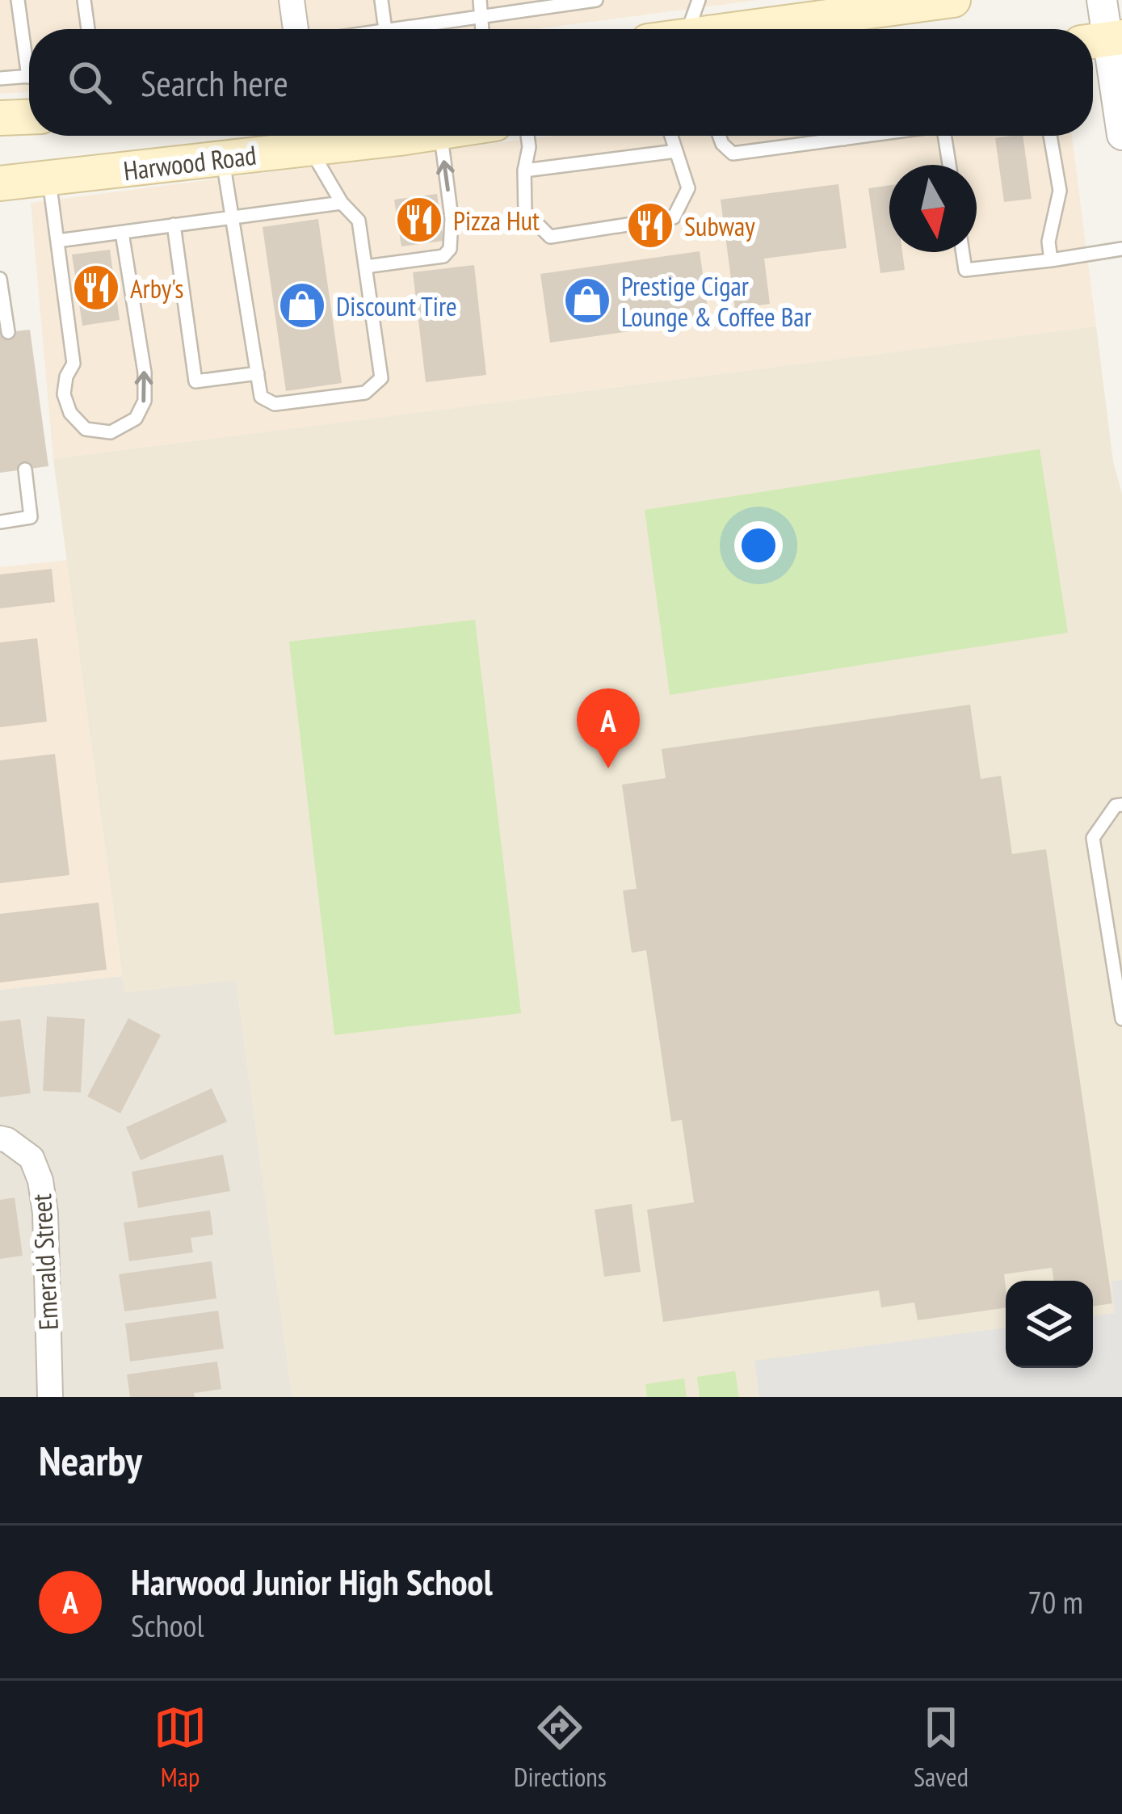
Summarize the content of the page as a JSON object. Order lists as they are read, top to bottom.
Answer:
{
  "streets": {
    "main road": ["Harwood Road"],
    "street": ["Emerald Street"]
  },
  "places": {
    "restaurant": ["Pizza Hut", "Subway", "Arby's"],
    "shop": ["Prestige Cigar Lounge & Coffee Bar", "Discount Tire"]
  },
  "north": "bottom",
  "page": {
    "search": "Search here",
    "pins": "A",
    "heading": "Nearby",
    "list": [
      {
        "mark": "A",
        "name": "Harwood Junior High School",
        "note": "School",
        "value": "70 m"
      }
    ],
    "nav": ["Map", "Directions", "Saved"]
  }
}
